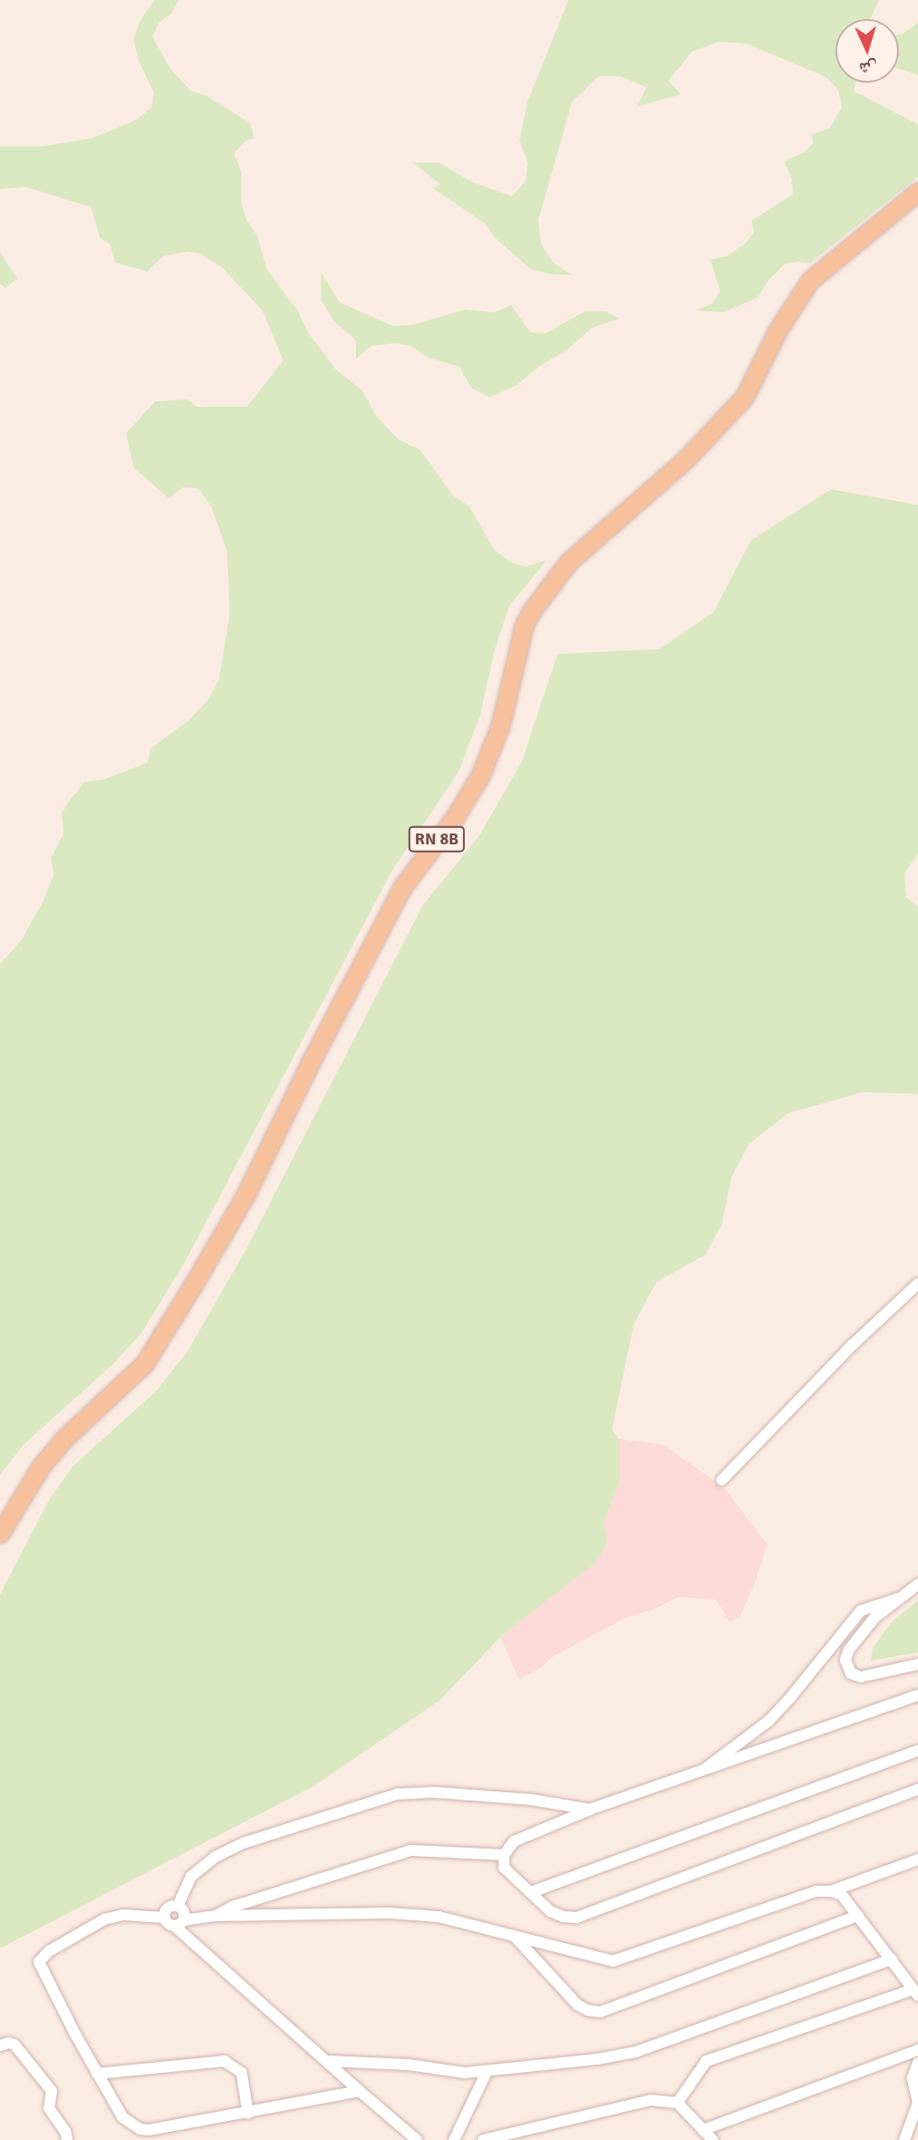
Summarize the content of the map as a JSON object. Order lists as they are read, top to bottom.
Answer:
{
  "streets": {
    "main road": ["RN 8B"]
  },
  "north": "bottom"
}
